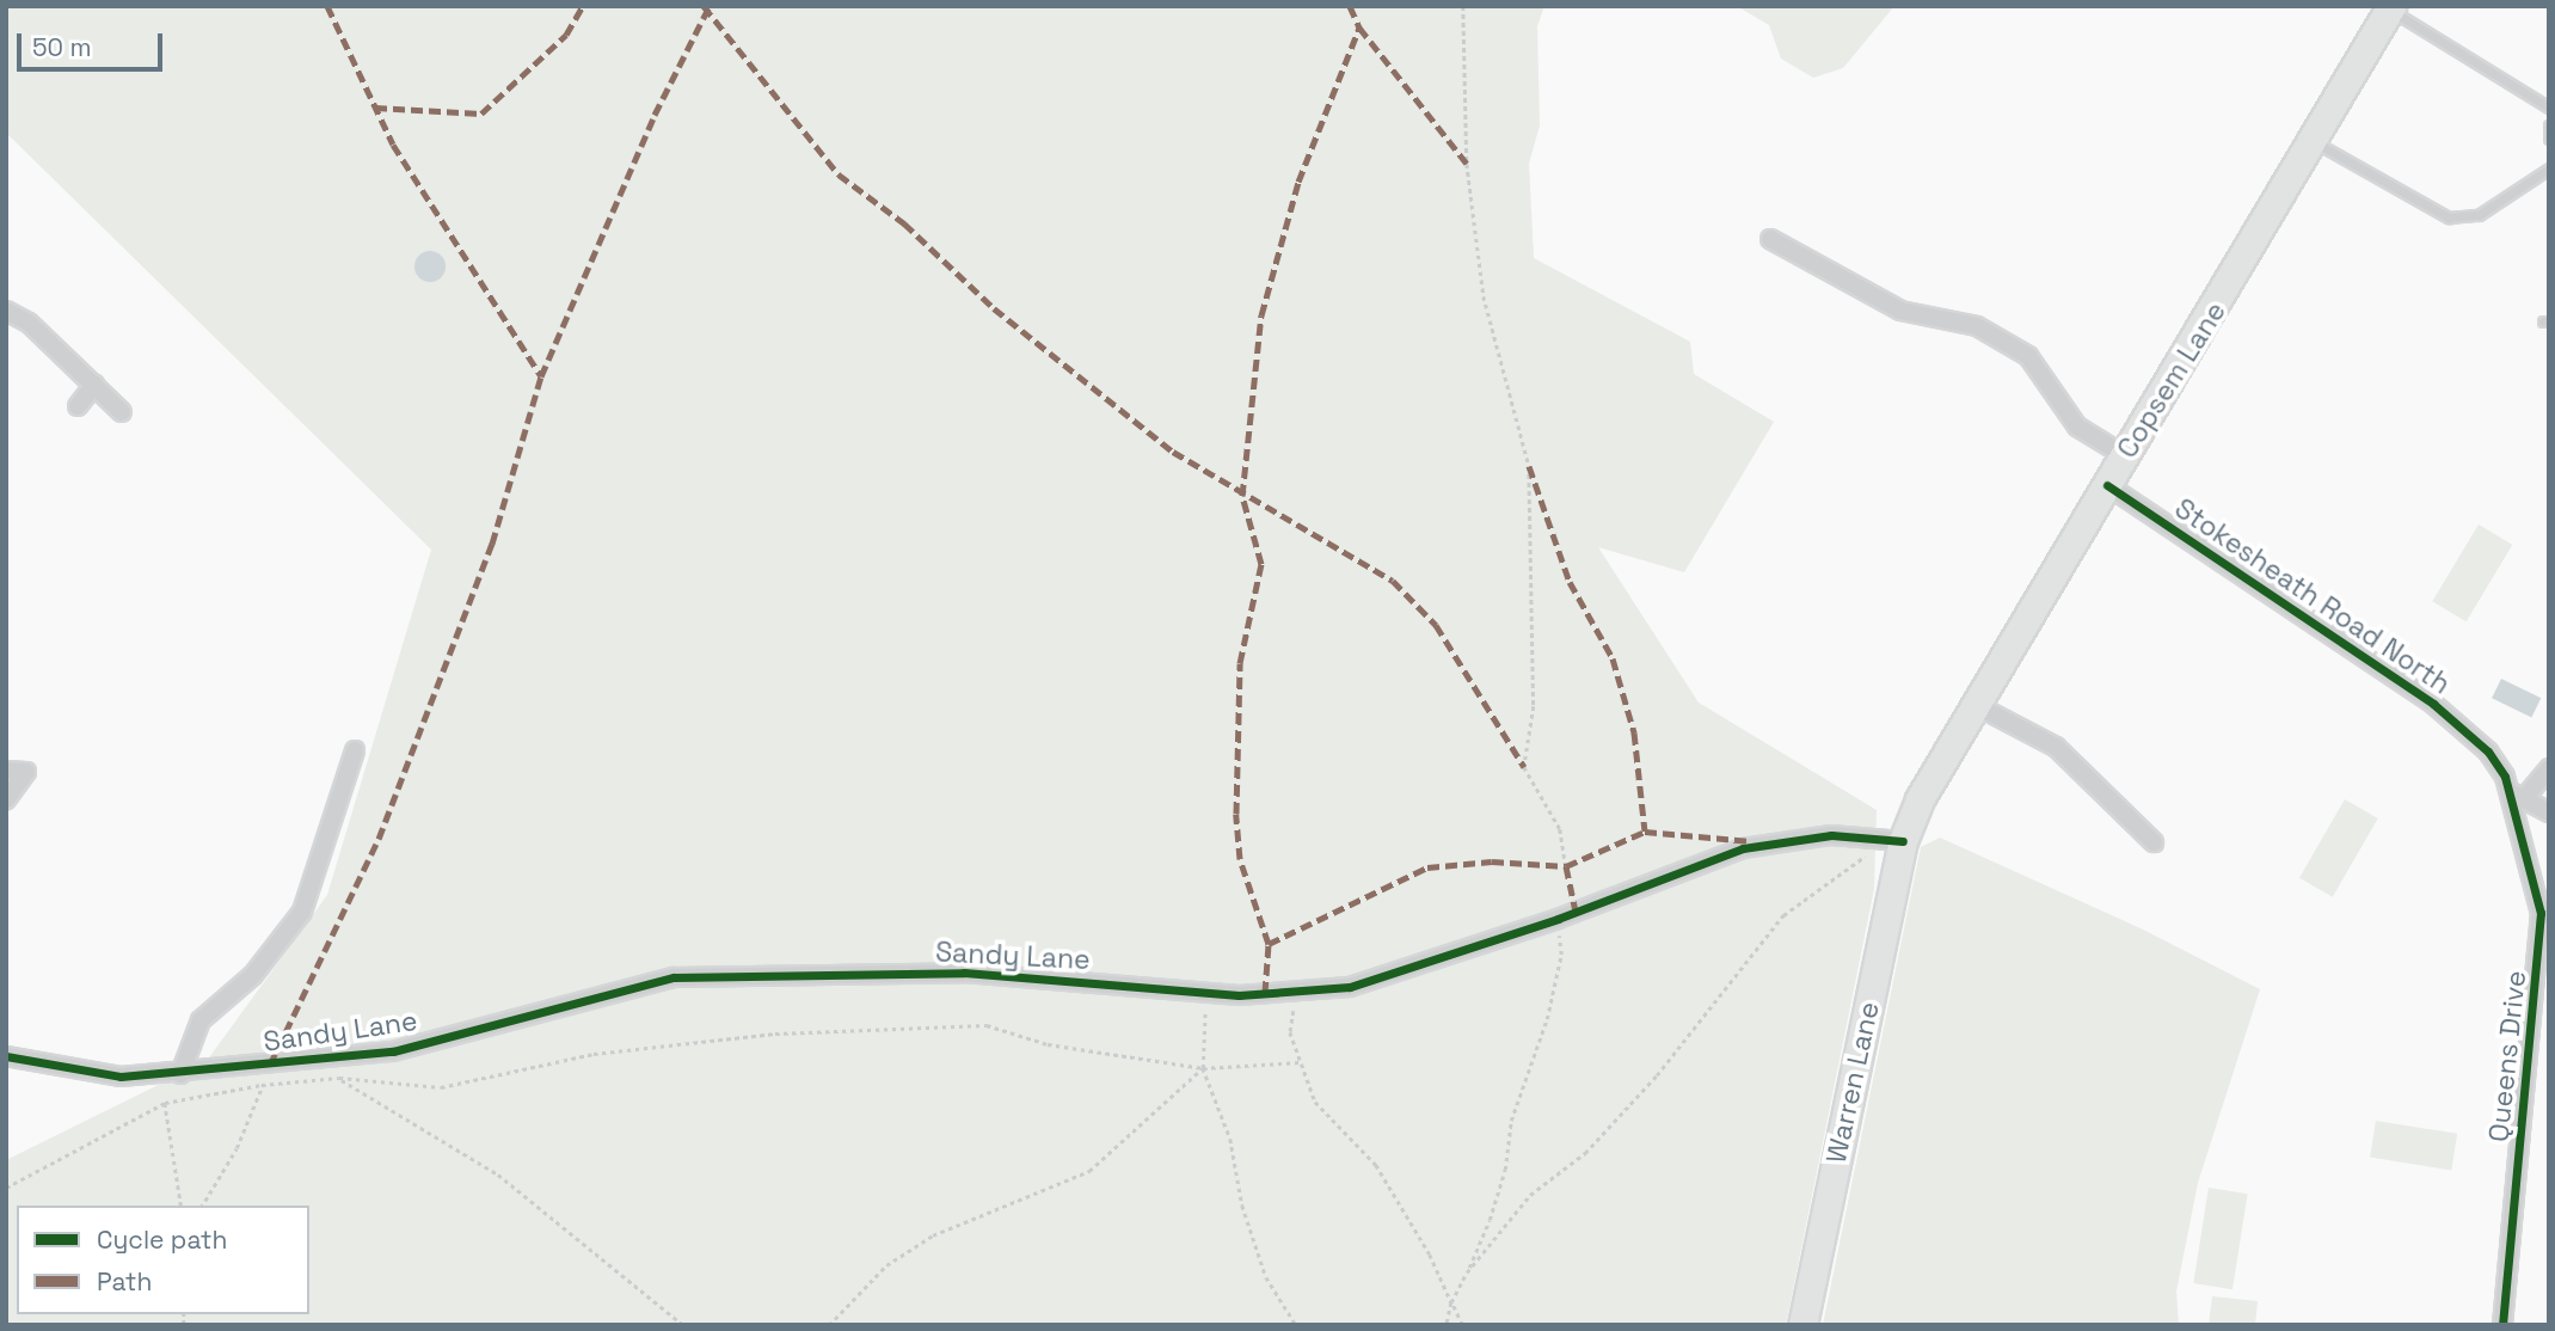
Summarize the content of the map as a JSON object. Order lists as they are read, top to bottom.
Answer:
{
  "streets": {
    "main road": ["Copsem Lane", "Warren Lane"],
    "street": ["Stokesheath Road North", "Sandy Lane", "Queens Drive"]
  },
  "crossings": [
    ["Copsem Lane", "Stokesheath Road North"],
    ["Copsem Lane", "Sandy Lane"],
    ["Copsem Lane", "Warren Lane"],
    ["Stokesheath Road North", "Queens Drive"],
    ["Sandy Lane", "Warren Lane"]
  ],
  "legend": ["Cycle path", "Path"],
  "scale_bar": "50 m"
}
